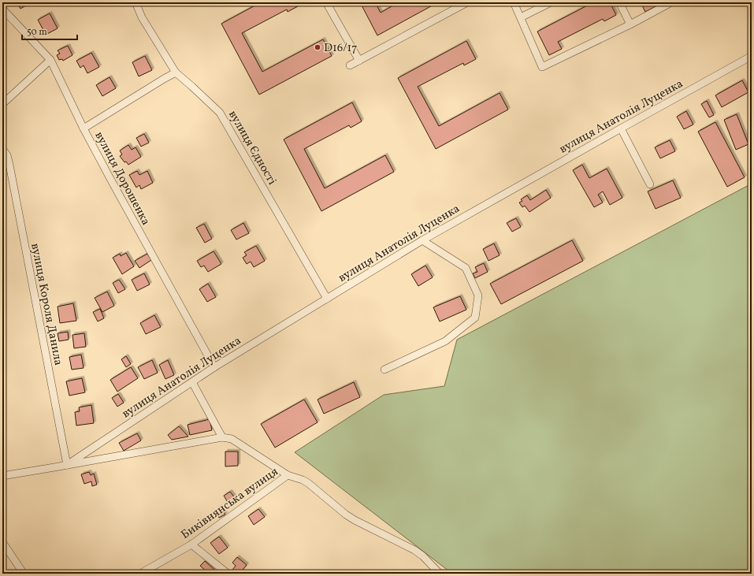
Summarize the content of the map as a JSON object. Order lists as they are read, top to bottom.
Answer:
{
  "streets": {
    "street": [
      "вулиця Анатолія Луценка",
      "вулиця Єдності",
      "вулиця Дорошенка",
      "вулиця Короля Данила",
      "Биківнянська вулиця"
    ]
  },
  "crossings": [
    ["вулиця Анатолія Луценка", "вулиця Єдності"],
    ["вулиця Анатолія Луценка", "вулиця Дорошенка"],
    ["вулиця Анатолія Луценка", "вулиця Короля Данила"],
    ["вулиця Анатолія Луценка", "Биківнянська вулиця"]
  ],
  "places": ["D16/17"],
  "scale_bar": "50 m"
}
